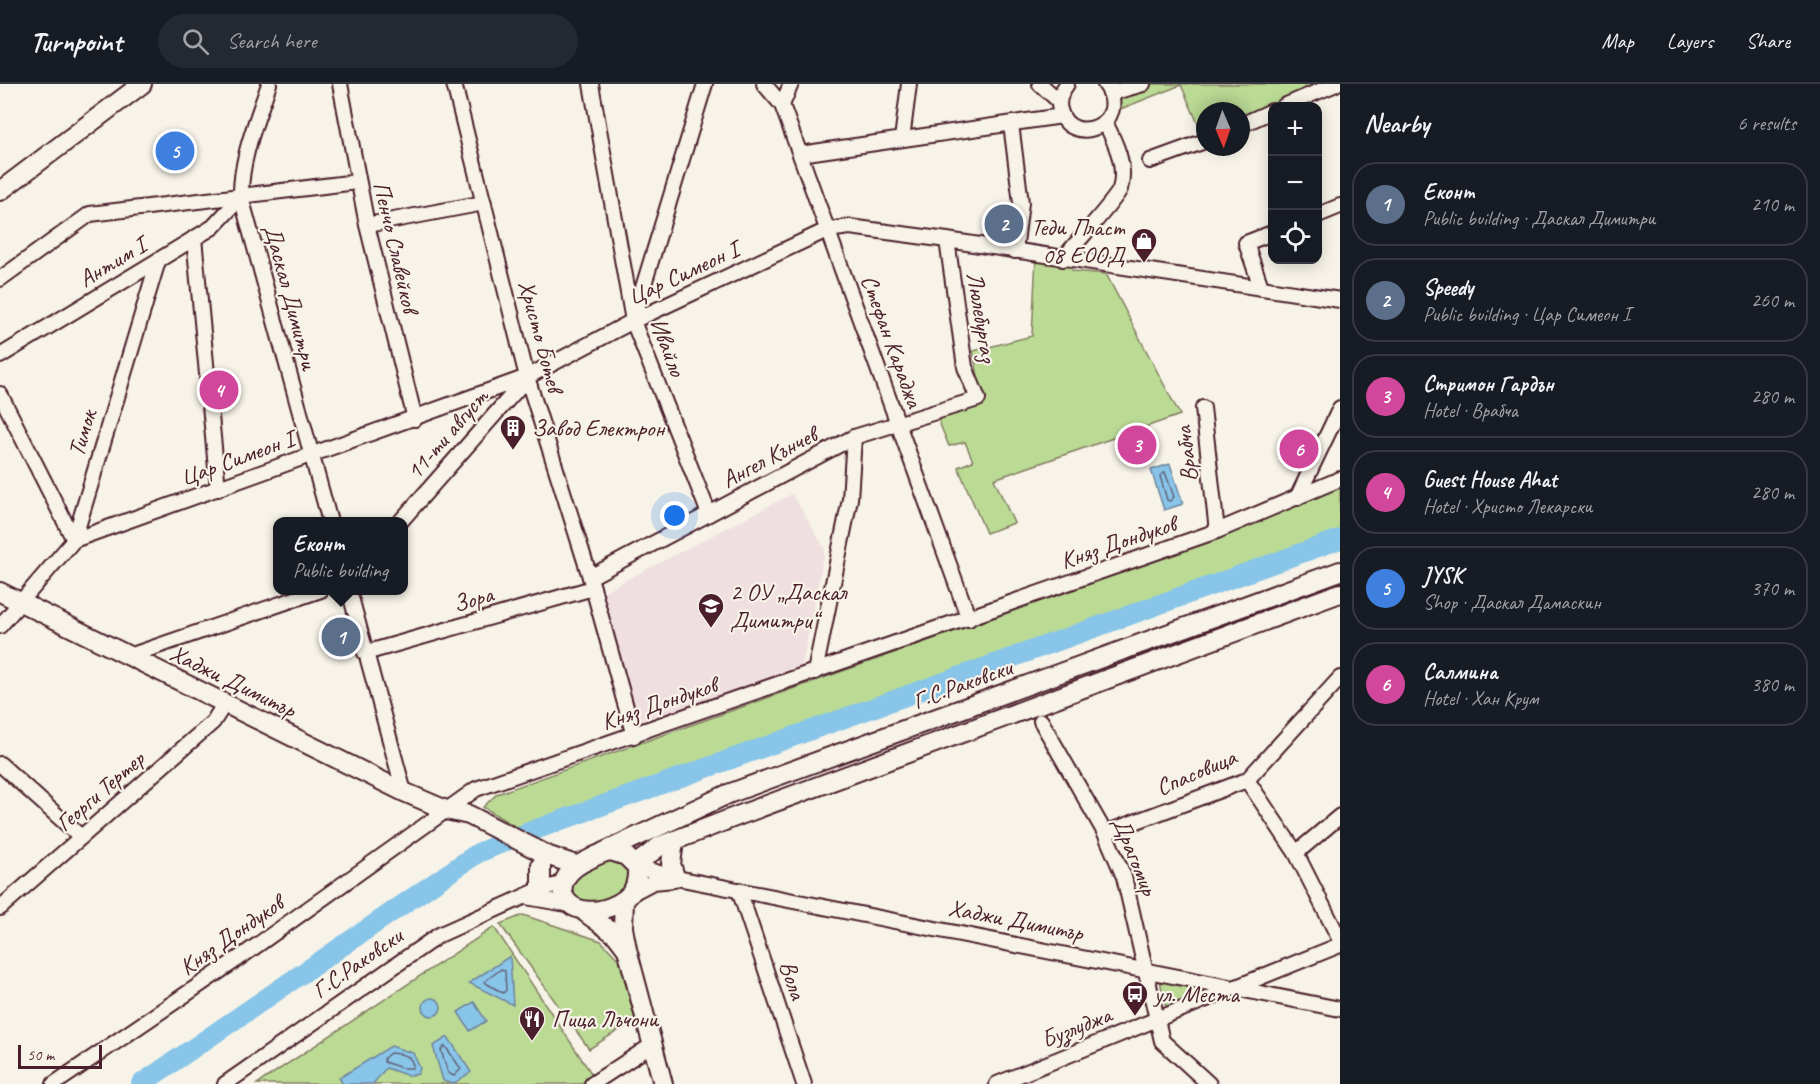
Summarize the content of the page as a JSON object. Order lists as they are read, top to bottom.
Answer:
{
  "streets": {
    "street": [
      "Пенчо Славейков",
      "Антим I",
      "Цар Симеон I",
      "Даскал Димитри",
      "Люлебургаз",
      "Христо Ботев",
      "Стефан Караджа",
      "Ивайло",
      "Тимок",
      "11-ти август",
      "Врабча",
      "Ангел Кънчев",
      "Княз Дондуков",
      "Зора",
      "Хаджи Димитър",
      "Г.С.Раковски",
      "Спасовица",
      "Георги Тертер",
      "Драгомир",
      "Вола",
      "Бузлуджа"
    ]
  },
  "crossings": [
    ["Пенчо Славейков", "Цар Симеон I"],
    ["Антим I", "Даскал Димитри"],
    ["Антим I", "Тимок"],
    ["Цар Симеон I", "Даскал Димитри"],
    ["Цар Симеон I", "Люлебургаз"],
    ["Цар Симеон I", "Христо Ботев"],
    ["Цар Симеон I", "Стефан Караджа"],
    ["Цар Симеон I", "Ивайло"],
    ["Цар Симеон I", "Тимок"],
    ["Цар Симеон I", "11-ти август"],
    ["Люлебургаз", "Ангел Кънчев"],
    ["Христо Ботев", "11-ти август"],
    ["Христо Ботев", "Ангел Кънчев"],
    ["Христо Ботев", "Княз Дондуков"],
    ["Христо Ботев", "Зора"],
    ["Стефан Караджа", "Ангел Кънчев"],
    ["Стефан Караджа", "Княз Дондуков"],
    ["Ивайло", "Ангел Кънчев"],
    ["Тимок", "Хаджи Димитър"],
    ["Врабча", "Княз Дондуков"],
    ["Ангел Кънчев", "Зора"],
    ["Княз Дондуков", "Хаджи Димитър"],
    ["Хаджи Димитър", "Георги Тертер"],
    ["Хаджи Димитър", "Драгомир"],
    ["Хаджи Димитър", "Вола"],
    ["Хаджи Димитър", "Бузлуджа"],
    ["Спасовица", "Драгомир"],
    ["Драгомир", "Бузлуджа"]
  ],
  "places": {
    "shop": ["Теди Пласт 08 ЕООД"],
    "building": ["Завод Електрон"],
    "school or university": ["2 ОУ „Даскал Димитри“"],
    "bus stop": ["ул. Места"],
    "restaurant": ["Пица Лъчони"]
  },
  "scale_bar": "50 m",
  "north": "bottom",
  "page": {
    "header": "Turnpoint",
    "search": "Search here",
    "nav": ["Map", "Layers", "Share"],
    "heading": ["Nearby", "6 results"],
    "map_buttons": ["+", "−"],
    "pins": [
      "5",
      "2",
      "4",
      "3",
      "6",
      "1"
    ],
    "list": [
      {
        "mark": "1",
        "name": "Еконт",
        "note": "Public building · Даскал Димитри",
        "value": "210 m"
      },
      {
        "mark": "2",
        "name": "Speedy",
        "note": "Public building · Цар Симеон I",
        "value": "260 m"
      },
      {
        "mark": "3",
        "name": "Стримон Гардън",
        "note": "Hotel · Врабча",
        "value": "280 m"
      },
      {
        "mark": "4",
        "name": "Guest House Ahat",
        "note": "Hotel · Христо Лекарски",
        "value": "280 m"
      },
      {
        "mark": "5",
        "name": "JYSK",
        "note": "Shop · Даскал Дамаскин",
        "value": "370 m"
      },
      {
        "mark": "6",
        "name": "Салмина",
        "note": "Hotel · Хан Крум",
        "value": "380 m"
      }
    ],
    "popup": ["Еконт", "Public building"],
    "scale": "50 m"
  }
}
